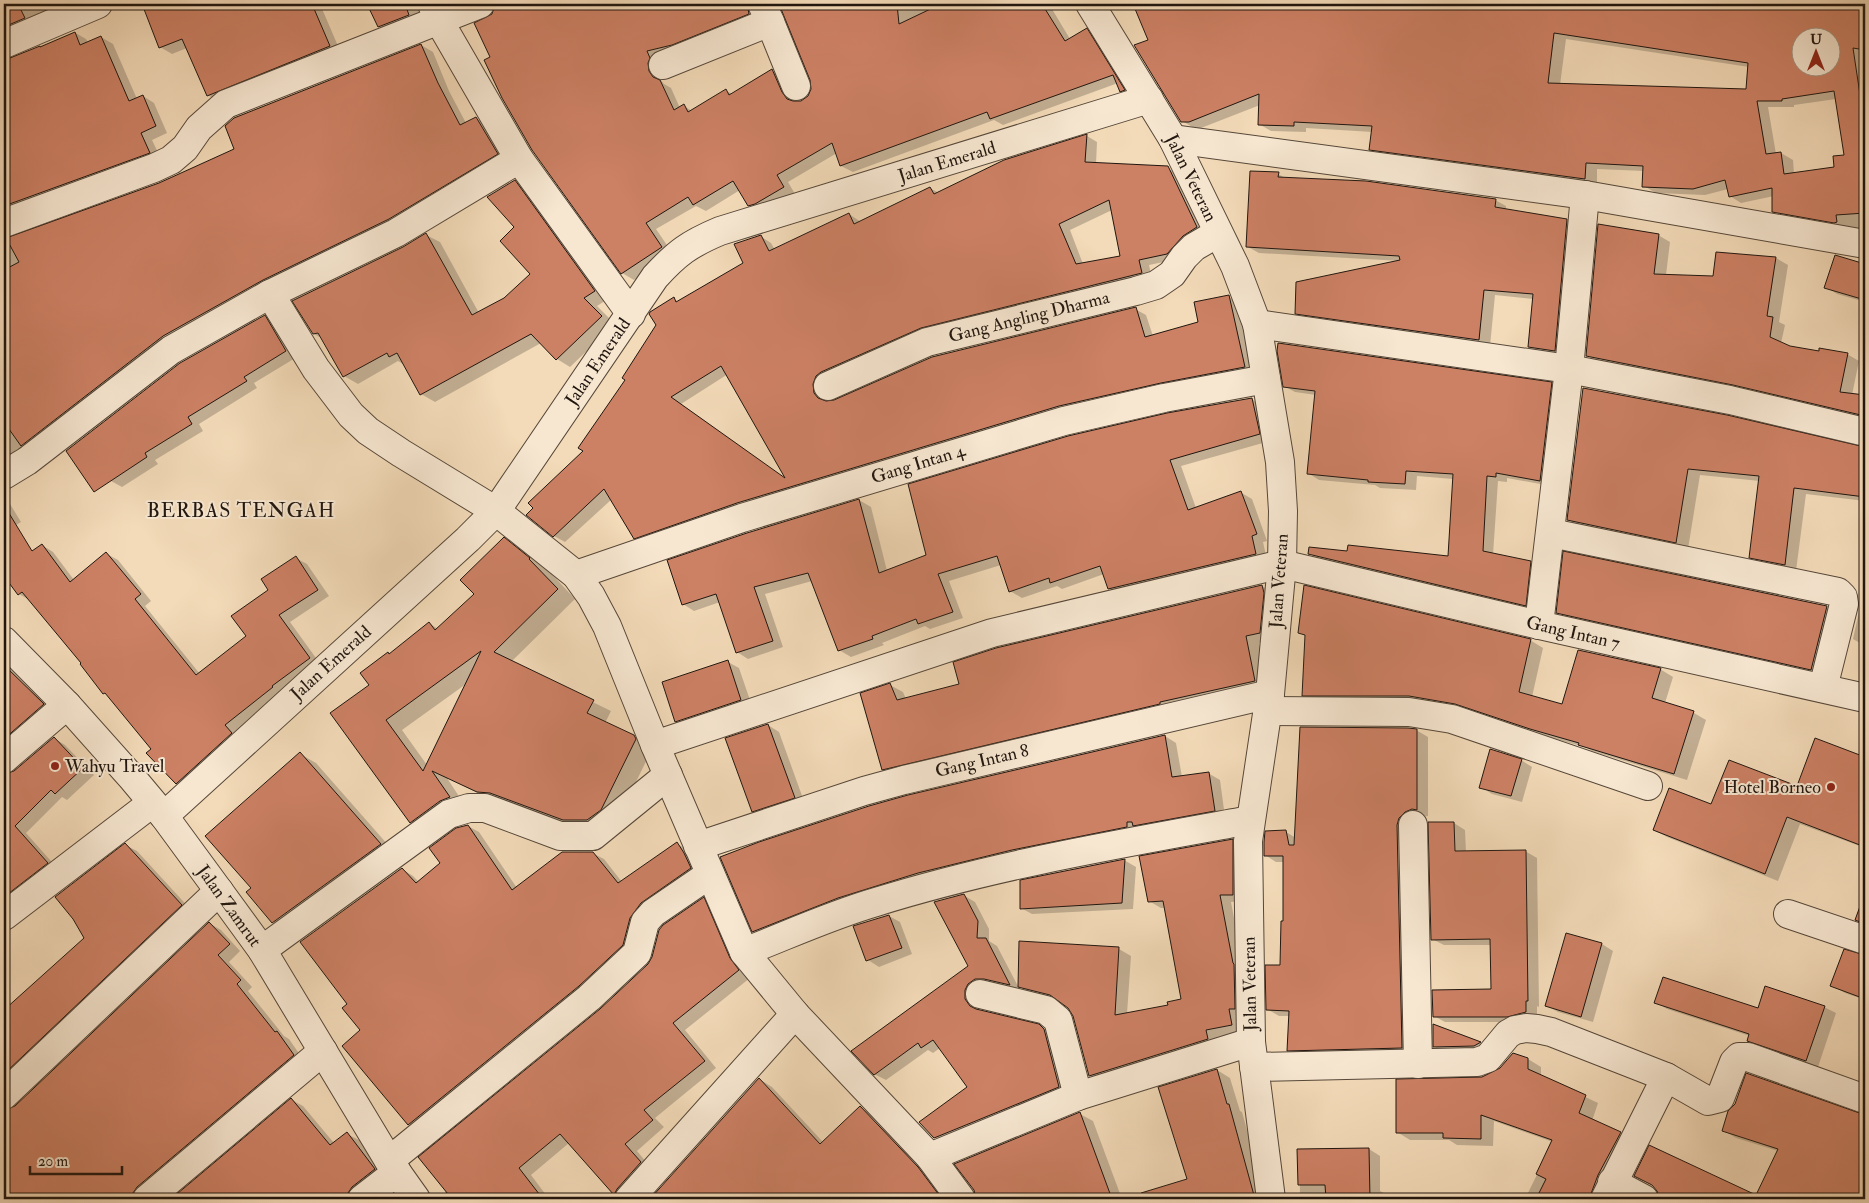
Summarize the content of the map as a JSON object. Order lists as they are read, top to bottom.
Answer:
{
  "streets": {
    "street": [
      "Jalan Emerald",
      "Jalan Veteran",
      "Gang Angling Dharma",
      "Gang Intan 4",
      "Gang Intan 7",
      "Gang Intan 8",
      "Jalan Zamrut"
    ]
  },
  "crossings": [
    ["Jalan Emerald", "Jalan Veteran"],
    ["Jalan Emerald", "Jalan Zamrut"],
    ["Jalan Veteran", "Gang Angling Dharma"],
    ["Jalan Veteran", "Gang Intan 4"],
    ["Jalan Veteran", "Gang Intan 7"],
    ["Jalan Veteran", "Gang Intan 8"]
  ],
  "districts": ["BERBAS TENGAH"],
  "places": ["Wahyu Travel", "Hotel Borneo"],
  "scale_bar": "20 m",
  "north": "top"
}
